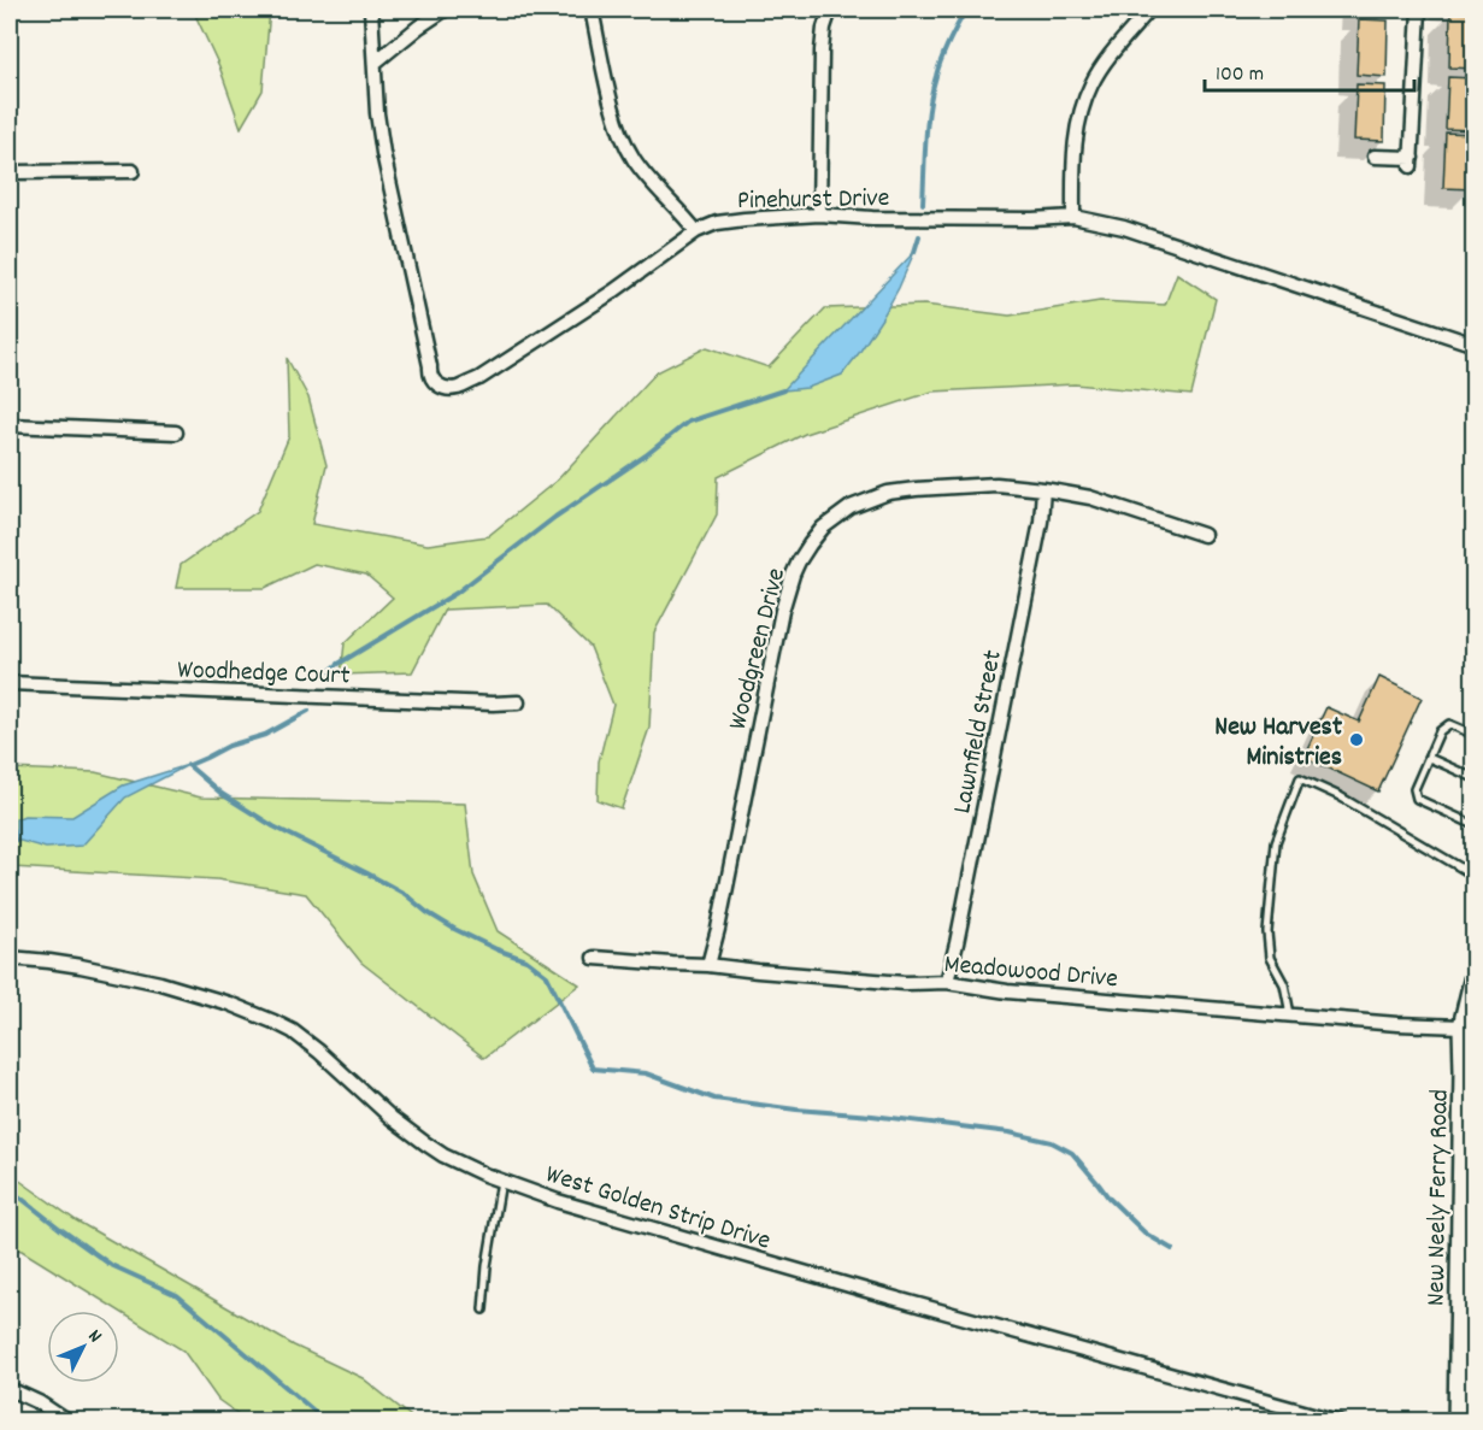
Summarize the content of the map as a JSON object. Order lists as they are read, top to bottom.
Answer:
{
  "streets": {
    "street": [
      "Pinehurst Drive",
      "Woodgreen Drive",
      "Woodhedge Court",
      "Lawnfield Street",
      "Meadowood Drive",
      "New Neely Ferry Road",
      "West Golden Strip Drive"
    ]
  },
  "crossings": [
    ["Woodgreen Drive", "Lawnfield Street"],
    ["Woodgreen Drive", "Meadowood Drive"],
    ["Lawnfield Street", "Meadowood Drive"],
    ["Meadowood Drive", "New Neely Ferry Road"]
  ],
  "places": ["New Harvest Ministries"],
  "scale_bar": "100 m",
  "north": "top right"
}
